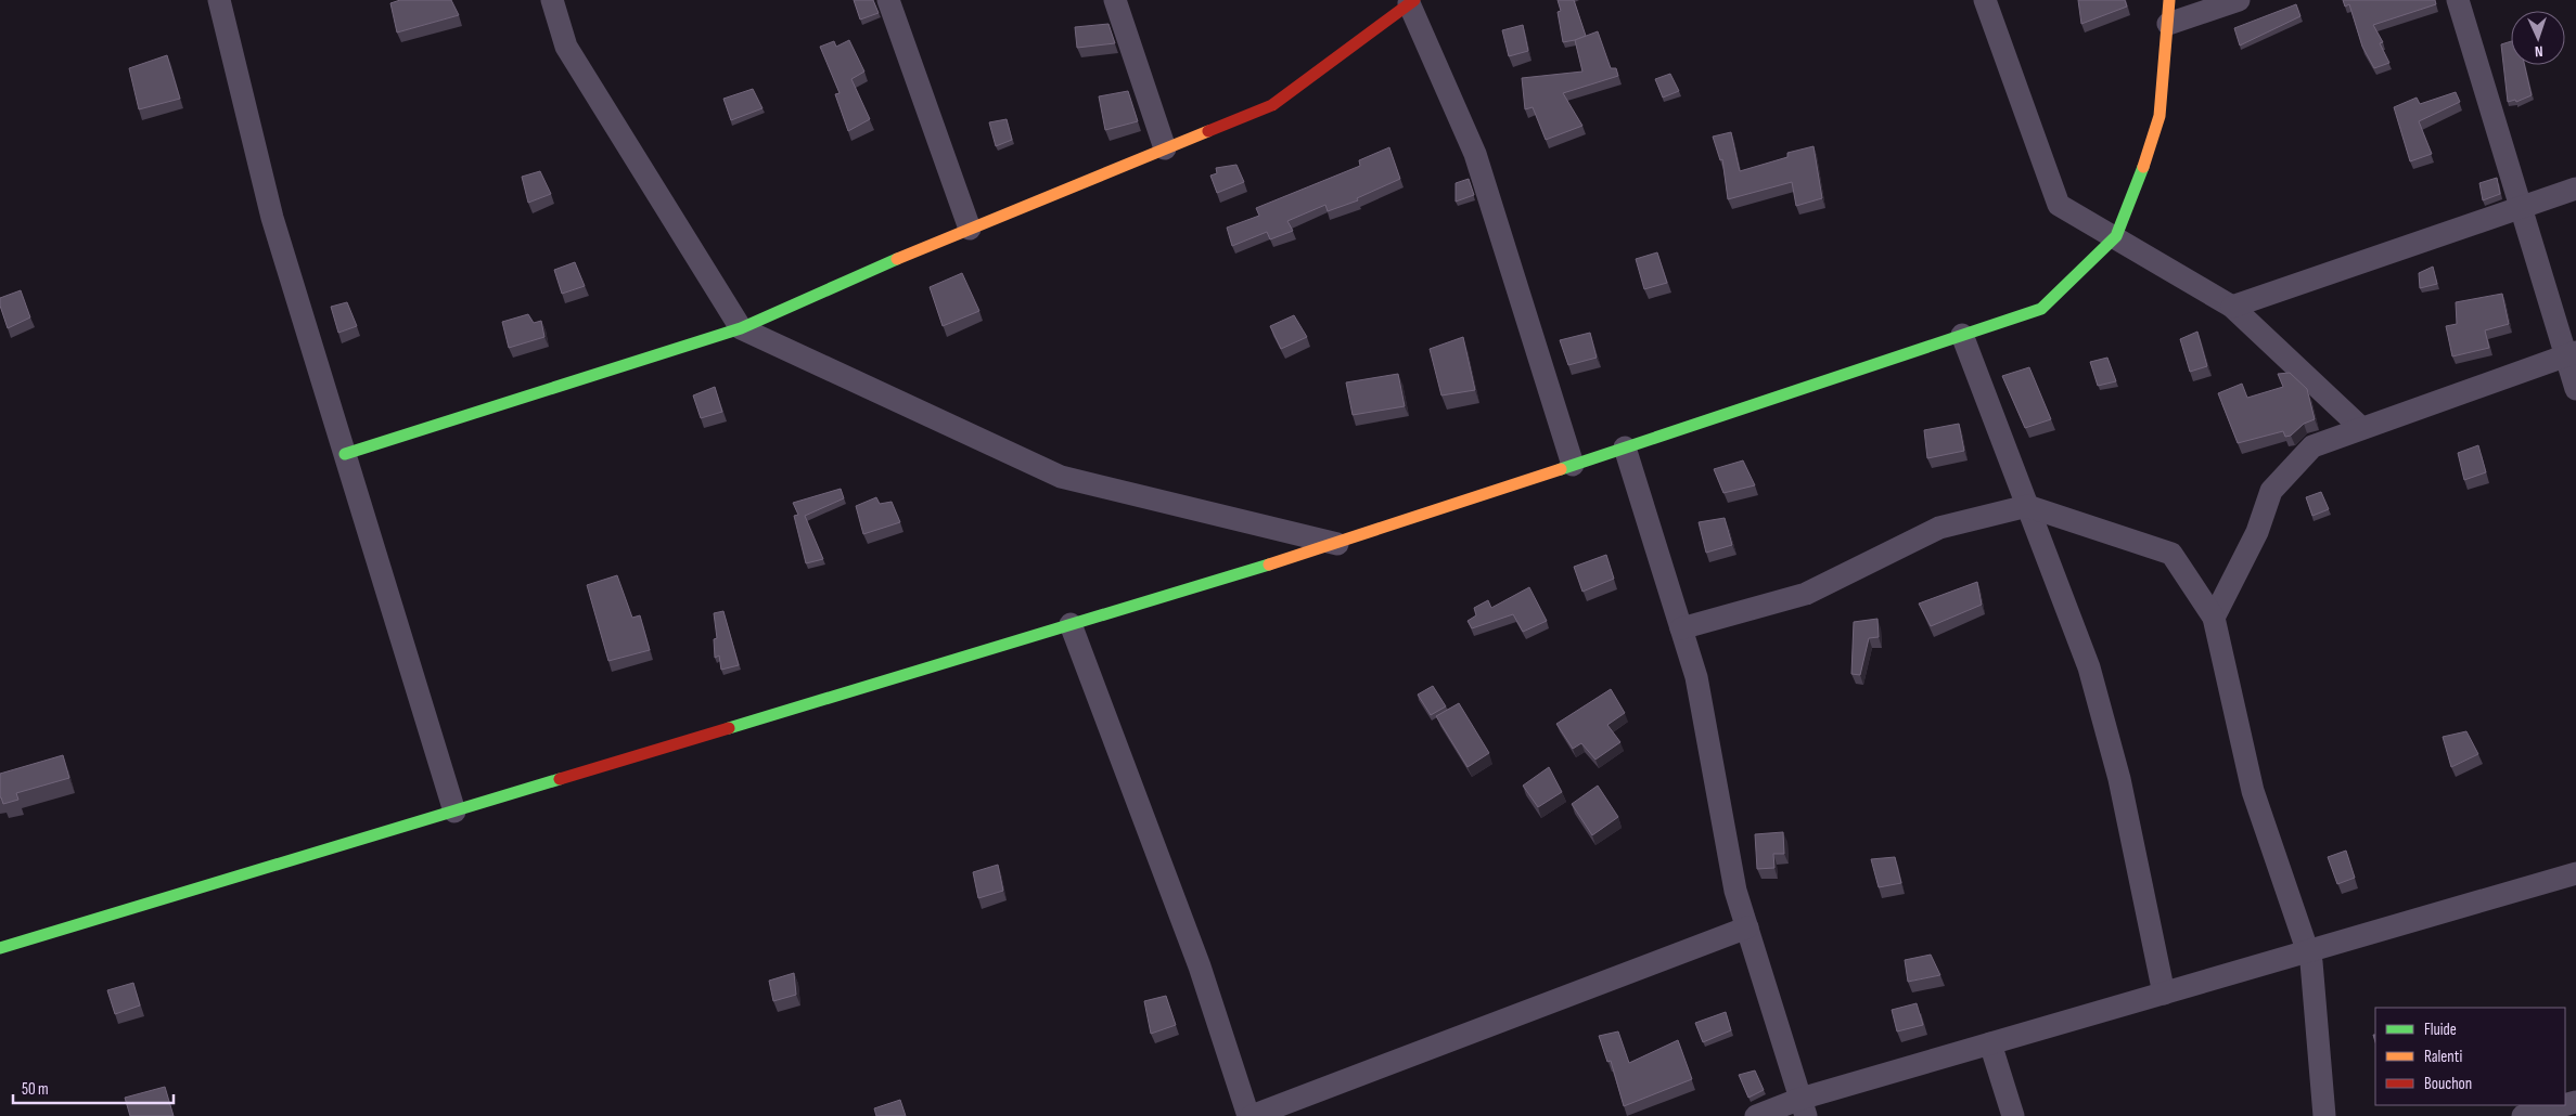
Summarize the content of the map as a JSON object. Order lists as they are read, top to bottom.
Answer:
{
  "legend": ["Fluide", "Ralenti", "Bouchon"],
  "scale_bar": "50 m",
  "north": "bottom"
}
